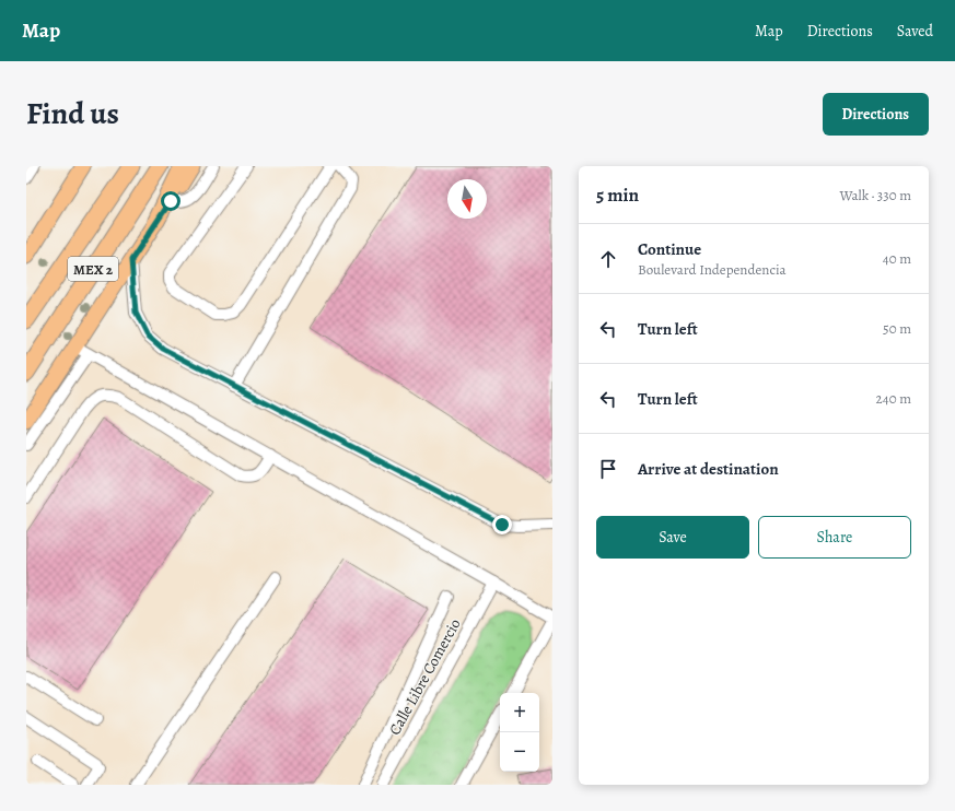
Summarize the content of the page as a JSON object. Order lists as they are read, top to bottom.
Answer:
{
  "streets": {
    "highway": ["MEX 2"],
    "street": ["Calle Libre Comercio"]
  },
  "north": "bottom",
  "page": {
    "header": "Map",
    "nav": ["Map", "Directions", "Saved"],
    "title": "Find us",
    "buttons": [
      "Directions",
      ["Save", "Share"]
    ],
    "heading": ["5 min", "Walk · 330 m"],
    "list": [
      ["Continue", "Boulevard Independencia", "40 m"],
      ["Turn left", "50 m"],
      ["Turn left", "240 m"],
      "Arrive at destination"
    ],
    "map_buttons": ["+", "−"]
  }
}
